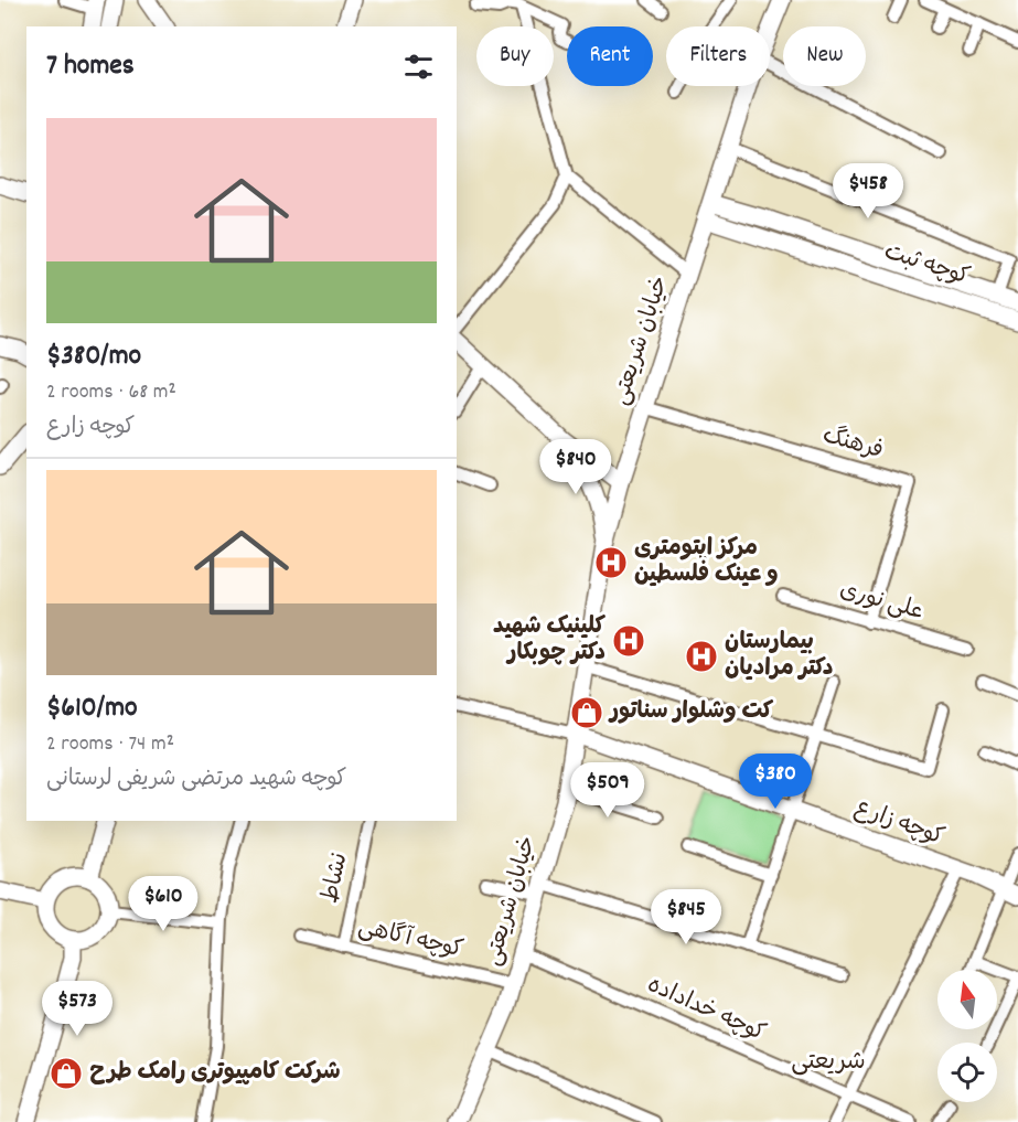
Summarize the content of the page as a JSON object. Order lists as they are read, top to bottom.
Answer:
{
  "streets": {
    "main road": ["کوچه ثبت", "خیابان شریعتی", "کوچه زارع"],
    "street": [
      "فرهنگ",
      "علی نوری",
      "نشاط",
      "کوچه آگاهی",
      "کوچه خداداده"
    ]
  },
  "crossings": [
    ["کوچه ثبت", "خیابان شریعتی"],
    ["خیابان شریعتی", "فرهنگ"],
    ["خیابان شریعتی", "کوچه زارع"],
    ["خیابان شریعتی", "کوچه آگاهی"],
    ["خیابان شریعتی", "کوچه خداداده"],
    ["فرهنگ", "علی نوری"],
    ["نشاط", "کوچه آگاهی"]
  ],
  "districts": ["شریعتی"],
  "places": {
    "hospital": ["مرکز اپتومتری و عینک فلسطین", "کلینیک شهید دکتر چوبکار", "بیمارستان دکتر مرادیان"],
    "shop": ["کت وشلوار سناتور", "شرکت کامپیوتری رامک طرح"]
  },
  "north": "top",
  "page": {
    "chip": [
      "Buy",
      "Rent",
      "Filters",
      "New"
    ],
    "heading": "7 homes",
    "list": [
      {
        "name": "$380/mo",
        "note": "2 rooms · 68 m² · کوچه زارع"
      },
      {
        "name": "$610/mo",
        "note": "2 rooms · 74 m² · کوچه شهید مرتضی شریفی لرستانی"
      }
    ],
    "price": [
      "$458",
      "$840",
      "$380",
      "$509",
      "$610",
      "$845",
      "$573"
    ]
  }
}
